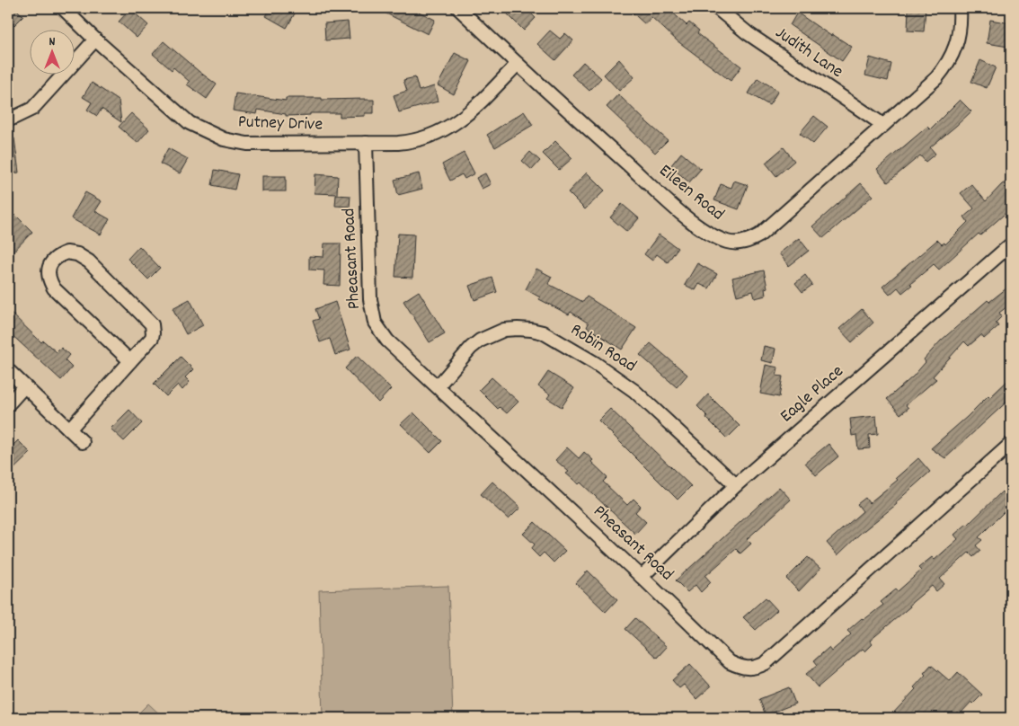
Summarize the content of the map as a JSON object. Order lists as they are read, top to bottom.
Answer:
{
  "streets": {
    "street": [
      "Judith Lane",
      "Putney Drive",
      "Eileen Road",
      "Pheasant Road",
      "Robin Road",
      "Eagle Place"
    ]
  },
  "crossings": [
    ["Judith Lane", "Eileen Road"],
    ["Putney Drive", "Eileen Road"],
    ["Putney Drive", "Pheasant Road"],
    ["Pheasant Road", "Robin Road"],
    ["Pheasant Road", "Eagle Place"],
    ["Robin Road", "Eagle Place"]
  ],
  "north": "top"
}
